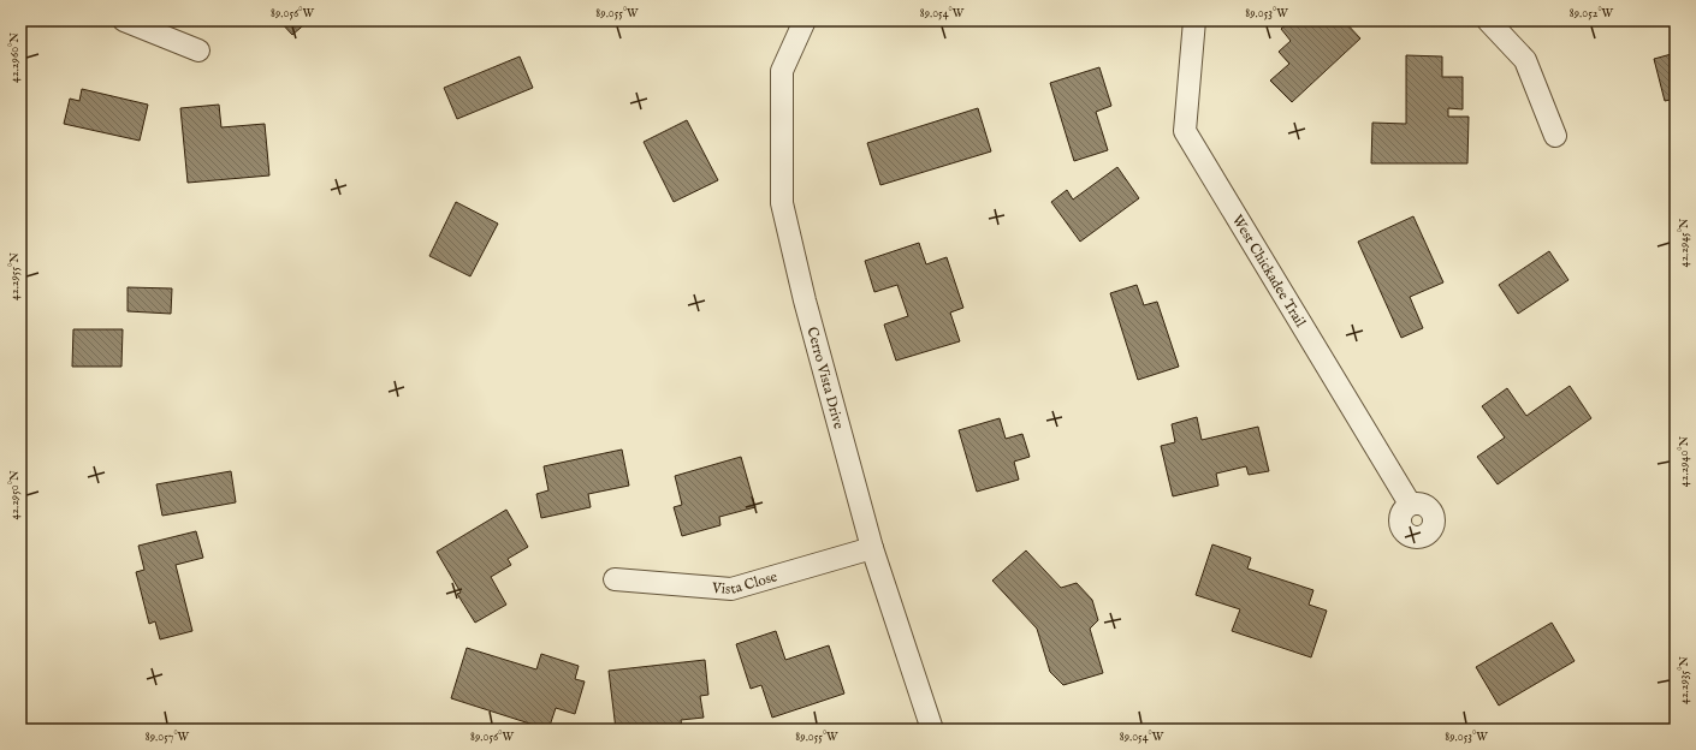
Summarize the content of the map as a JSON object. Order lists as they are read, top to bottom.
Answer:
{
  "streets": {
    "street": ["West Chickadee Trail", "Cerro Vista Drive", "Vista Close"]
  },
  "crossings": [
    ["Cerro Vista Drive", "Vista Close"]
  ],
  "coordinates": [
    "89.056°W",
    "89.055°W",
    "89.054°W",
    "89.053°W",
    "89.052°W",
    "42.2960°N",
    "42.2945°N",
    "42.2955°N",
    "42.2940°N",
    "42.2950°N",
    "42.2935°N",
    "89.057°W"
  ]
}
